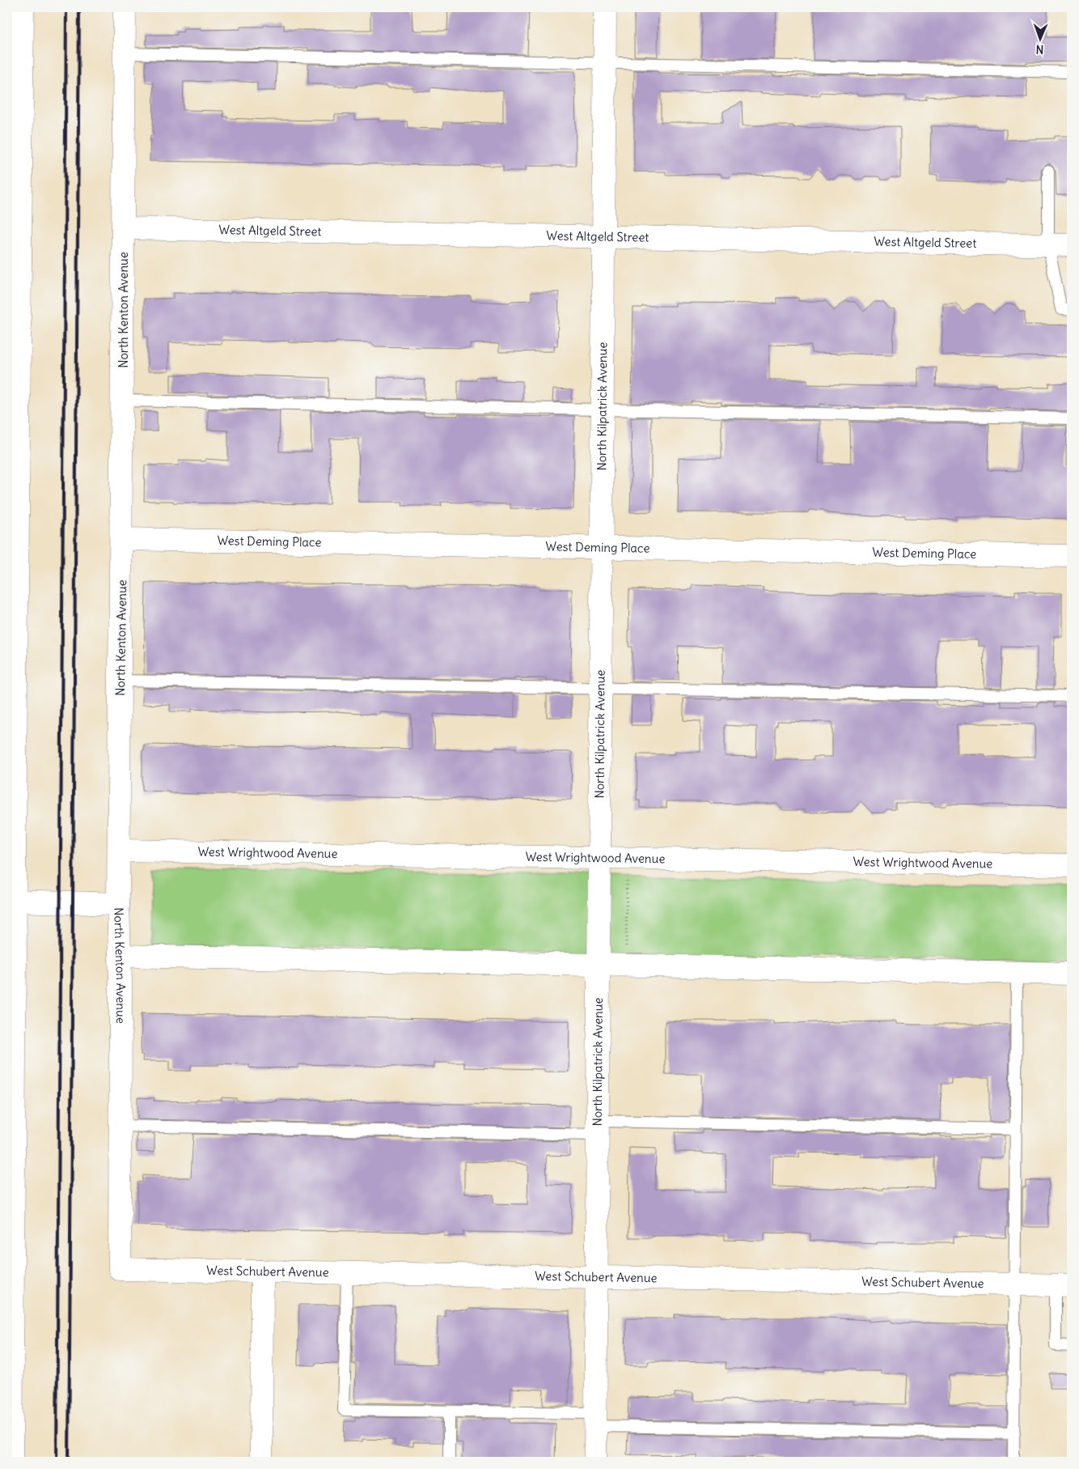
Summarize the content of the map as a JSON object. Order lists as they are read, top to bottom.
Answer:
{
  "streets": {
    "street": [
      "West Altgeld Street",
      "North Kenton Avenue",
      "North Kilpatrick Avenue",
      "West Deming Place",
      "West Wrightwood Avenue",
      "West Schubert Avenue"
    ]
  },
  "crossings": [
    ["West Altgeld Street", "North Kenton Avenue"],
    ["West Altgeld Street", "North Kilpatrick Avenue"],
    ["North Kenton Avenue", "West Deming Place"],
    ["North Kenton Avenue", "West Wrightwood Avenue"],
    ["North Kenton Avenue", "West Schubert Avenue"],
    ["North Kilpatrick Avenue", "West Deming Place"],
    ["North Kilpatrick Avenue", "West Wrightwood Avenue"],
    ["North Kilpatrick Avenue", "West Schubert Avenue"]
  ],
  "north": "bottom"
}
